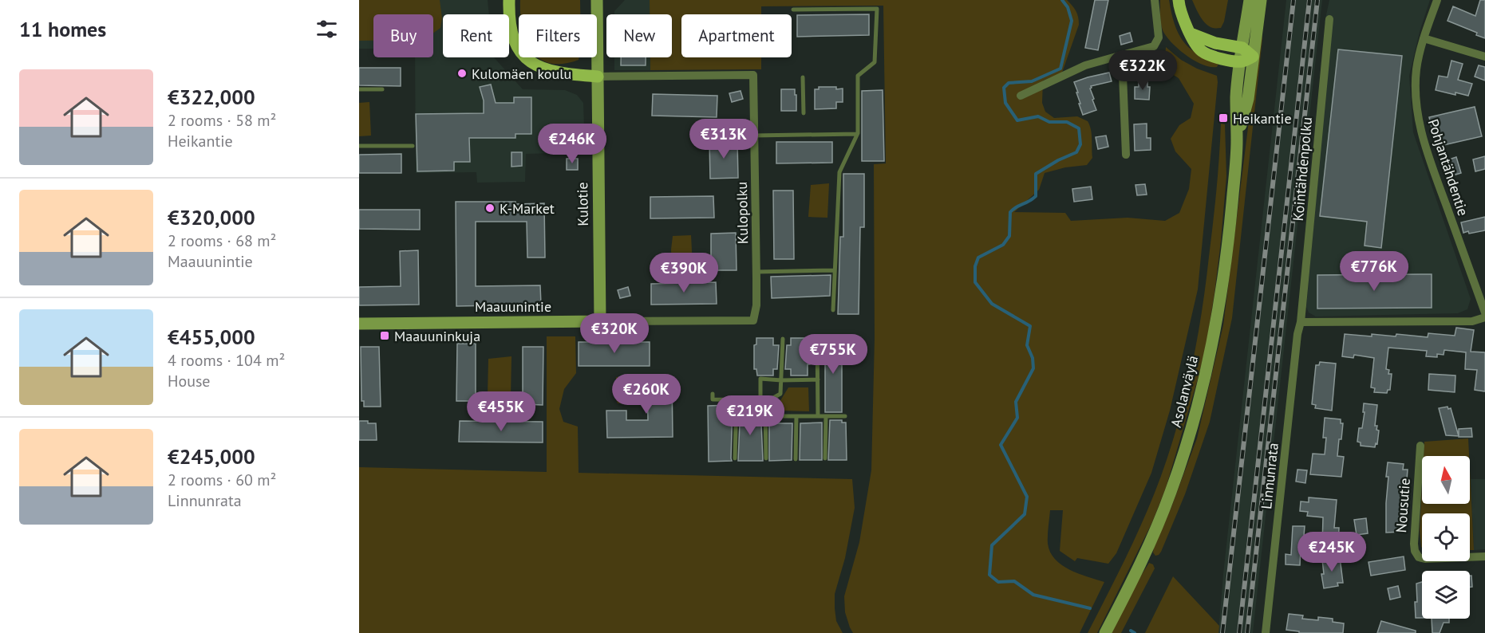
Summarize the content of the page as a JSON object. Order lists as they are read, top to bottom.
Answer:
{
  "streets": {
    "main road": ["Kulotie", "Maauunintie", "Asolanväylä"],
    "street": [
      "Pohjantähdentie",
      "Kointähdenpolku",
      "Kulopolku",
      "Linnunrata",
      "Nousutie"
    ]
  },
  "crossings": [
    ["Kointähdenpolku", "Linnunrata"],
    ["Kulotie", "Kulopolku"],
    ["Kulotie", "Maauunintie"],
    ["Kulopolku", "Maauunintie"]
  ],
  "places": {
    "other": ["Kulomäen koulu", "K-Market"],
    "transit": ["Heikantie", "Maauuninkuja"]
  },
  "north": "top",
  "page": {
    "heading": "11 homes",
    "chip": [
      "Buy",
      "Rent",
      "Filters",
      "New",
      "Apartment"
    ],
    "price": [
      "€322K",
      "€313K",
      "€246K",
      "€776K",
      "€390K",
      "€320K",
      "€755K",
      "€260K",
      "€455K",
      "€219K",
      "€245K"
    ],
    "list": [
      {
        "name": "€322,000",
        "note": "2 rooms · 58 m² · Heikantie"
      },
      {
        "name": "€320,000",
        "note": "2 rooms · 68 m² · Maauunintie"
      },
      {
        "name": "€455,000",
        "note": "4 rooms · 104 m² · House"
      },
      {
        "name": "€245,000",
        "note": "2 rooms · 60 m² · Linnunrata"
      }
    ]
  }
}
